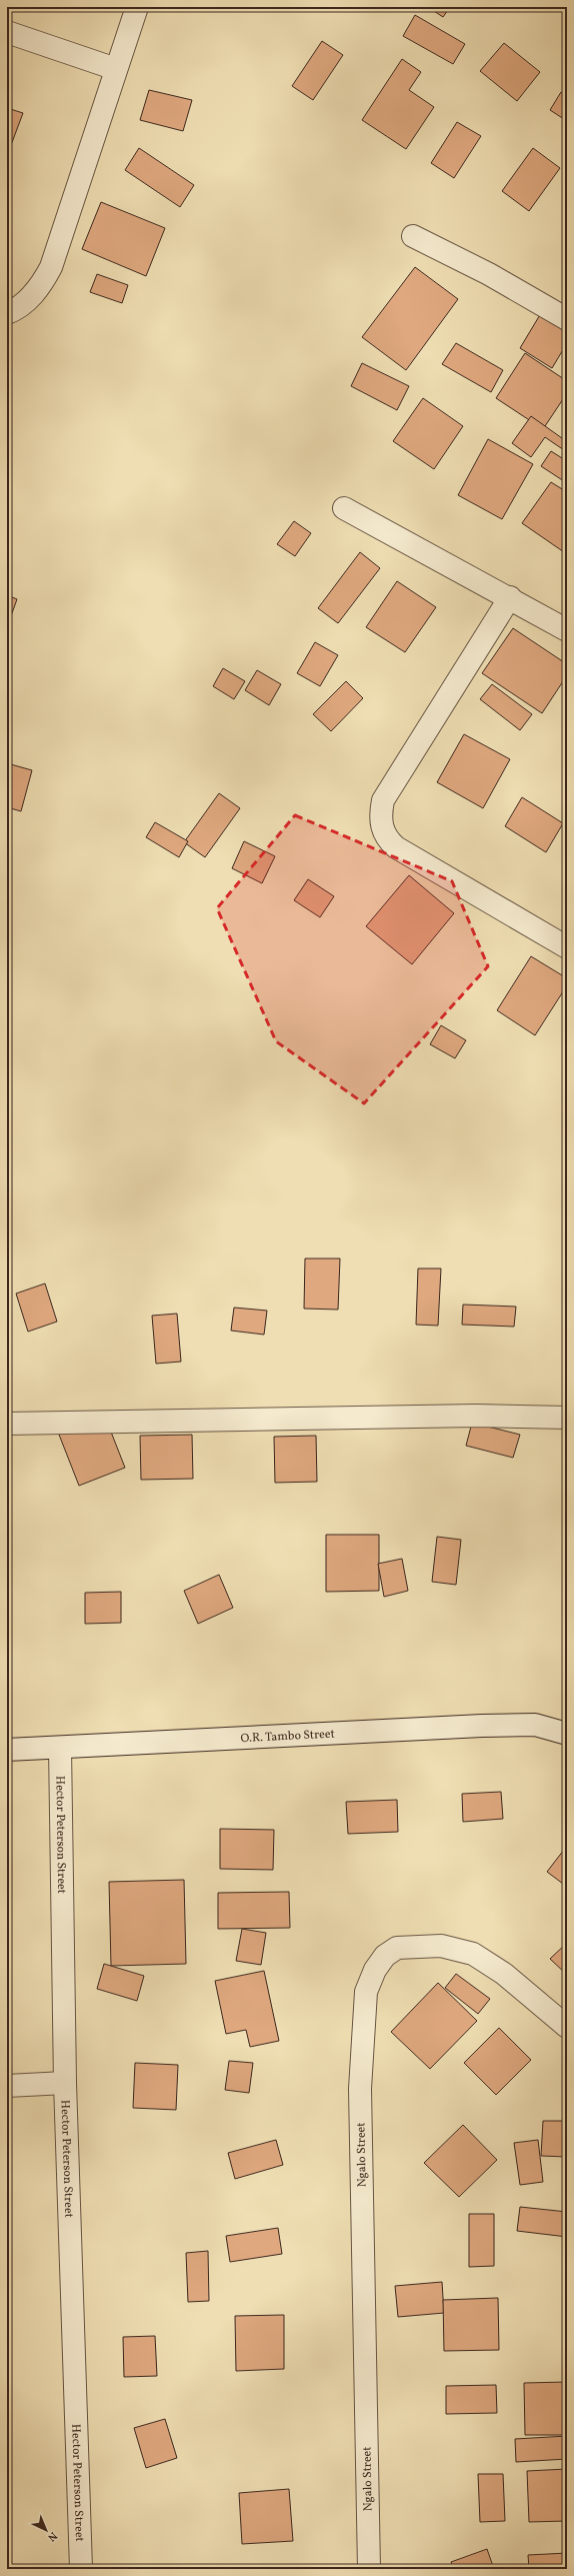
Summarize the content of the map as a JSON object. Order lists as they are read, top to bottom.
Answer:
{
  "streets": {
    "street": ["O.R. Tambo Street", "Hector Peterson Street", "Ngalo Street"]
  },
  "crossings": [
    ["O.R. Tambo Street", "Hector Peterson Street"]
  ],
  "north": "bottom right"
}
